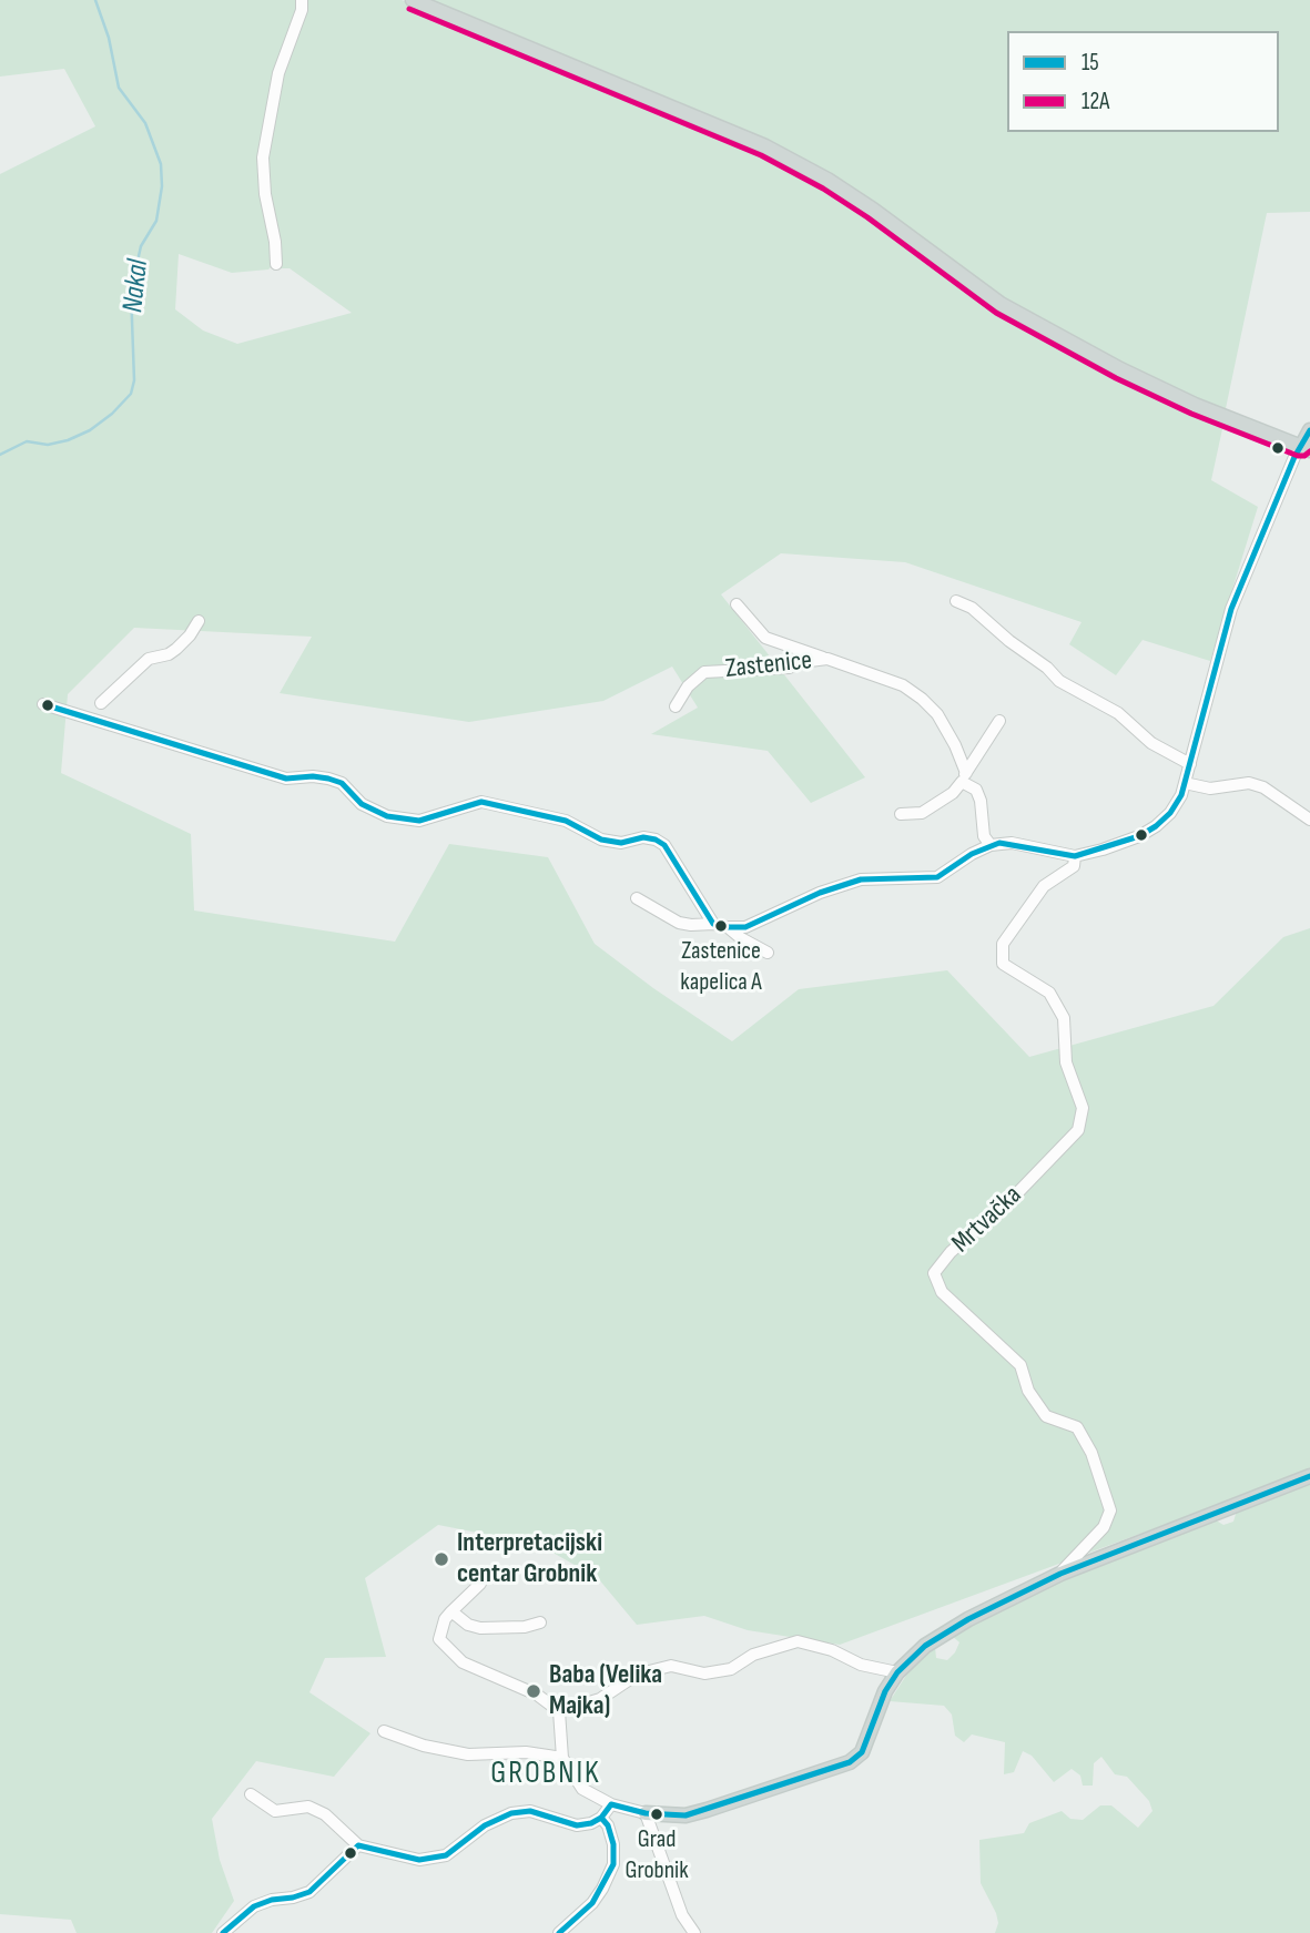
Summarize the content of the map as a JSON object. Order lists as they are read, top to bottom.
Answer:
{
  "streets": {
    "street": ["Zastenice", "Mrtvačka"]
  },
  "districts": ["GROBNIK"],
  "water": ["Nakal"],
  "places": [
    "Zastenice kapelica A",
    "Interpretacijski centar Grobnik",
    "Baba (Velika Majka)",
    "Grad Grobnik"
  ],
  "lines": ["transit line 12A", "transit line 15"],
  "legend": ["15", "12A"]
}
